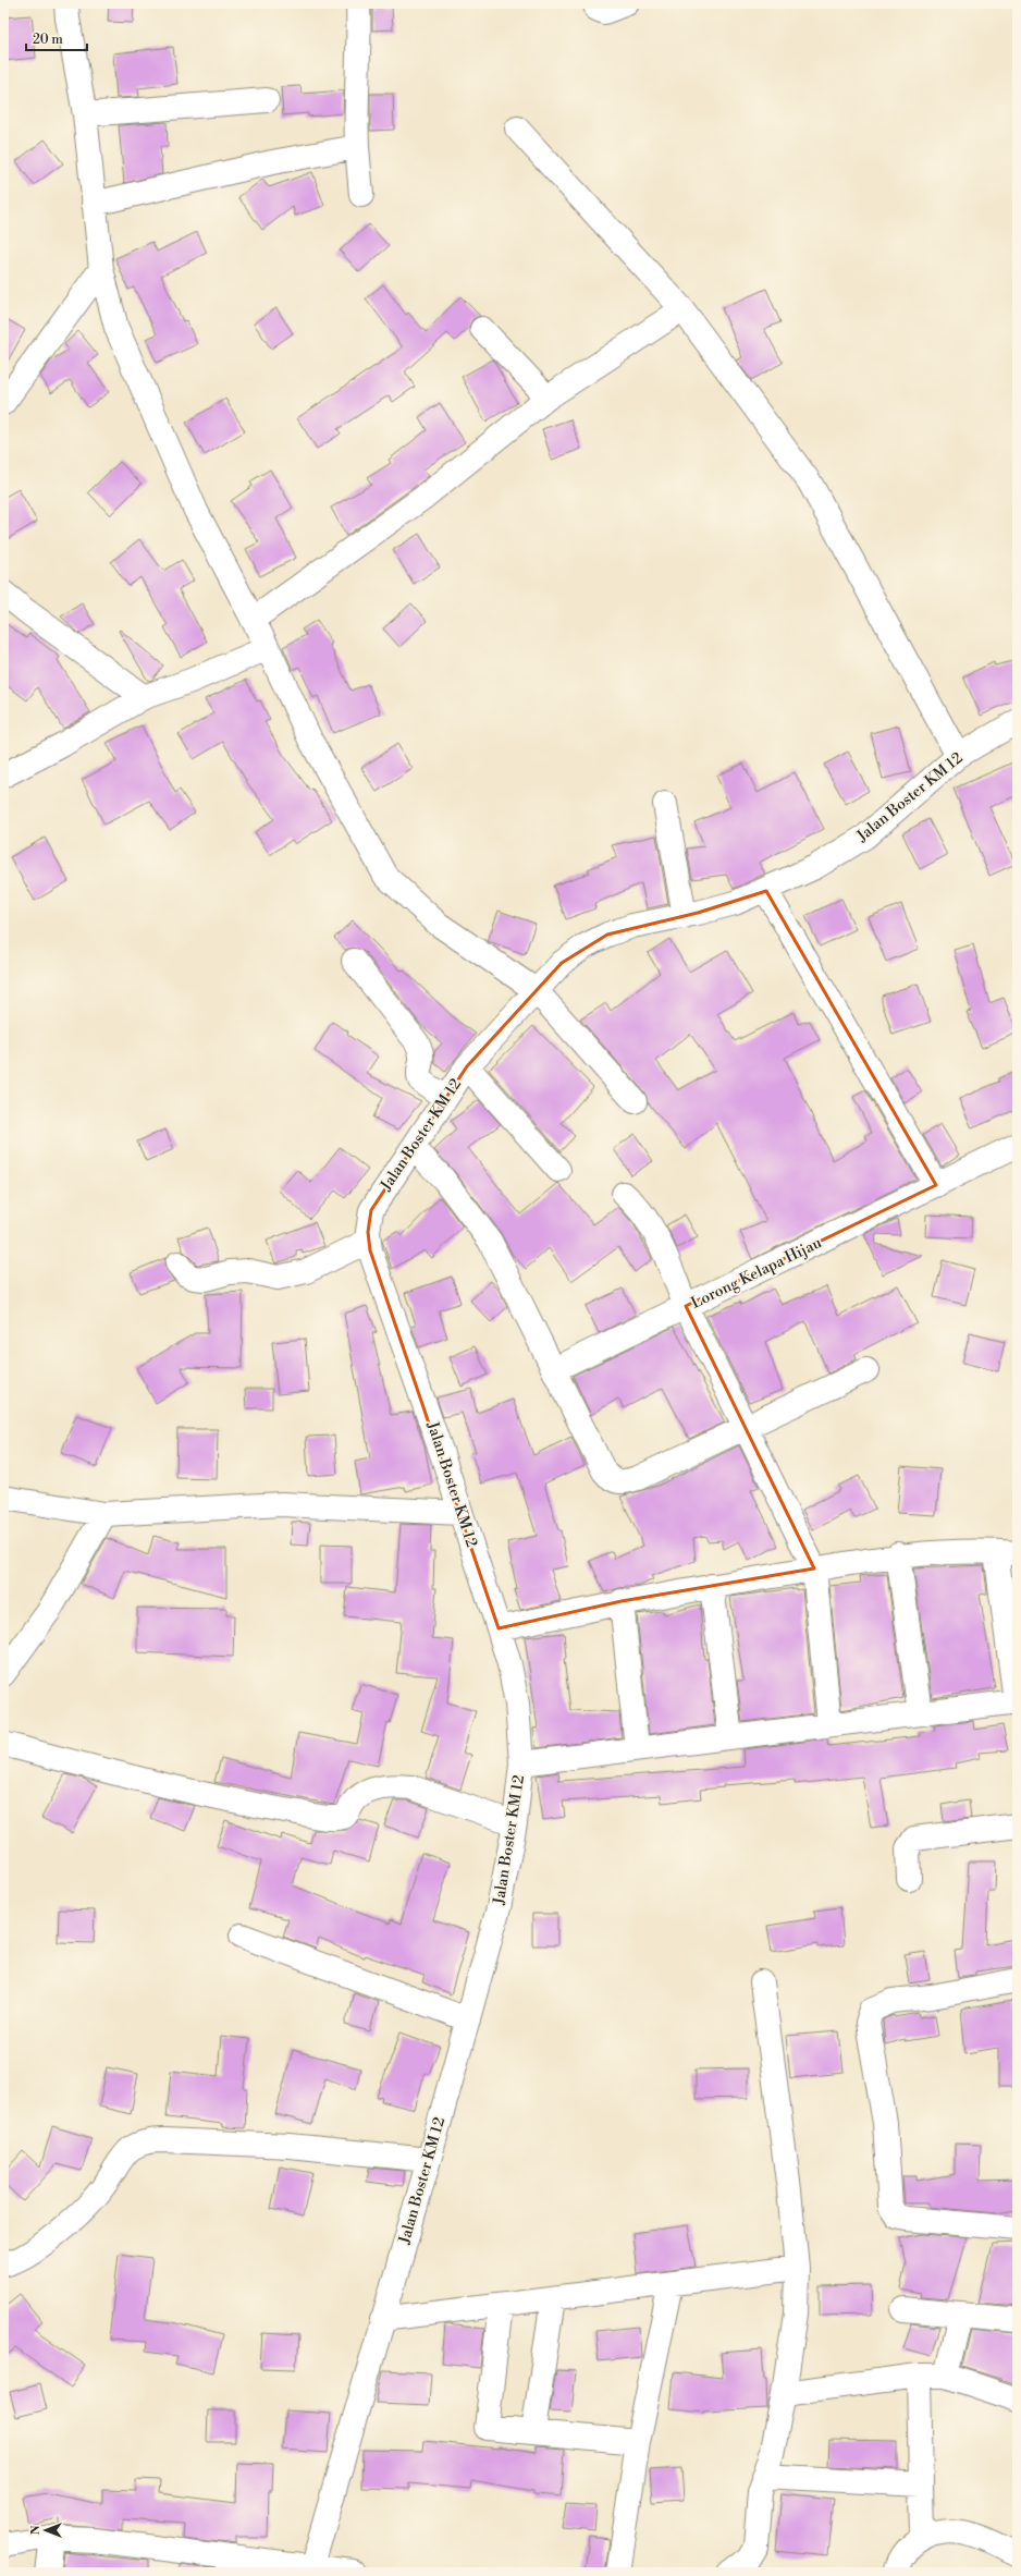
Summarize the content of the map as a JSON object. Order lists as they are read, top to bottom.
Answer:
{
  "streets": {
    "street": ["Jalan Boster KM 12", "Lorong Kelapa Hijau"]
  },
  "scale_bar": "20 m",
  "north": "left"
}
